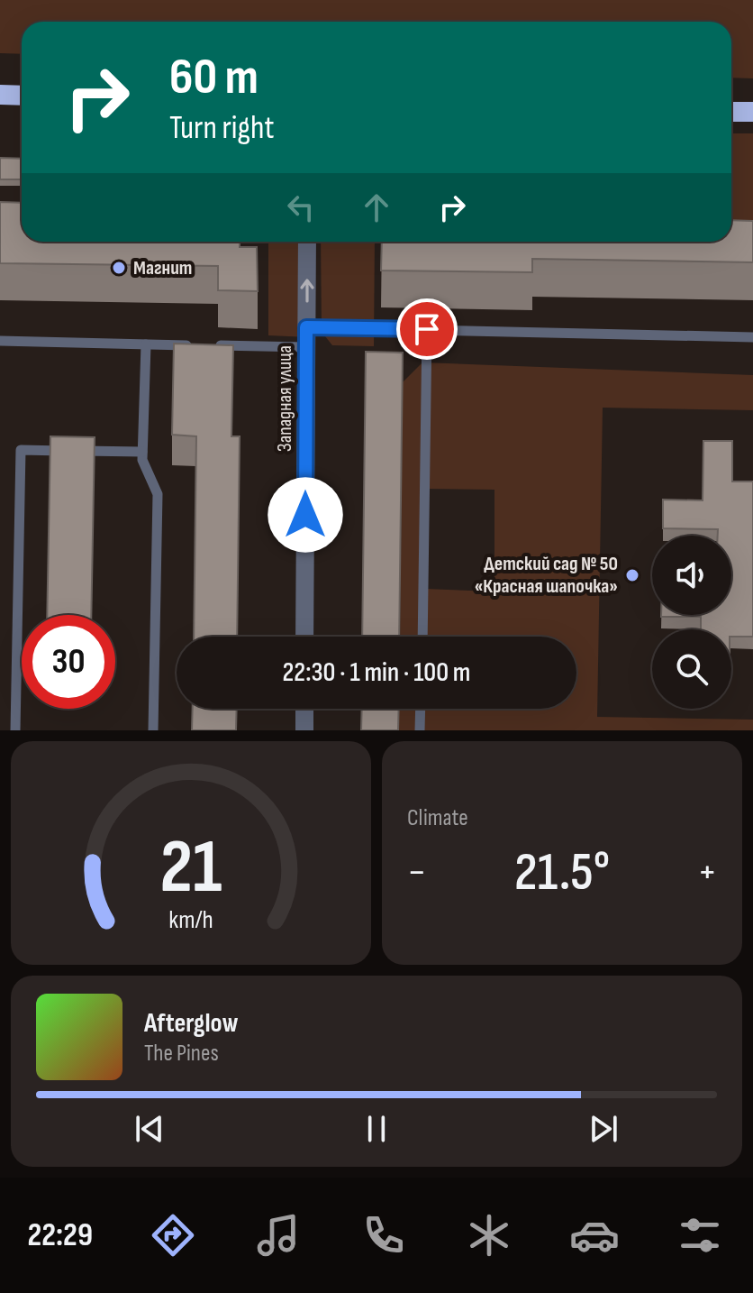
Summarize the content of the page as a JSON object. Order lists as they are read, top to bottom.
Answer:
{
  "streets": {
    "street": ["Западная улица"]
  },
  "places": ["Магнит", "Детский сад № 50 «Красная шапочка»"],
  "page": {
    "turn": ["60 m", "Turn right"],
    "limit": "30",
    "trip": "22:30 · 1 min · 100 m",
    "tile": "Climate",
    "heat": ["−", "21.5°", "+"],
    "song": ["Afterglow", "The Pines"],
    "tabs": "22:29",
    "gauge": ["21", "km/h"]
  }
}
